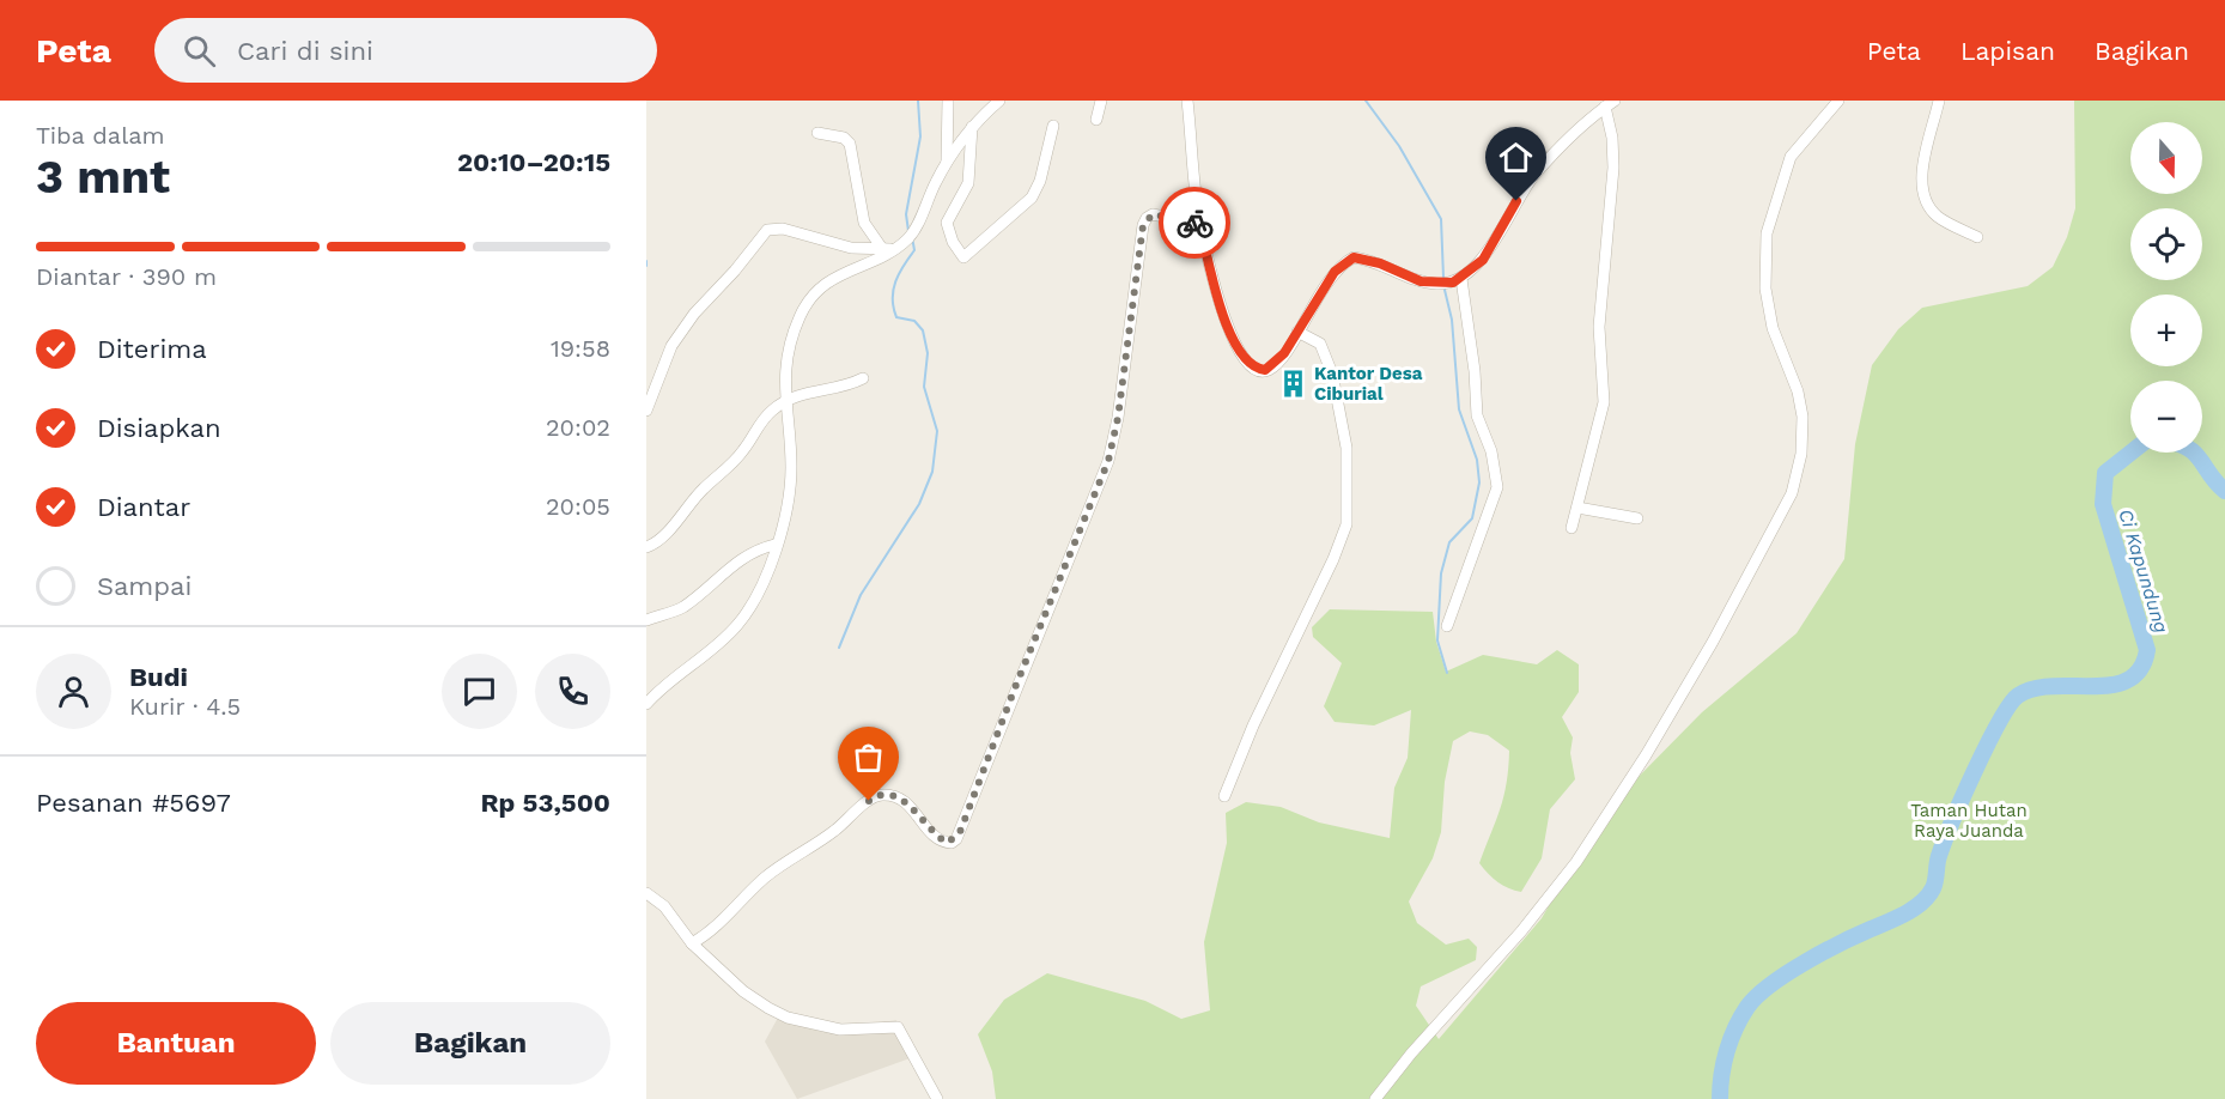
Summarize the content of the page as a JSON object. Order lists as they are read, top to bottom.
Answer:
{
  "water": ["Ci Kapundung"],
  "parks": ["Taman Hutan Raya Juanda"],
  "places": {
    "building": ["Kantor Desa Ciburial"]
  },
  "north": "bottom",
  "page": {
    "header": "Peta",
    "search": "Cari di sini",
    "nav": ["Peta", "Lapisan", "Bagikan"],
    "heading": ["3 mnt", "Tiba dalam", "20:10–20:15"],
    "panel": [
      "Budi",
      "Kurir · 4.5",
      "Pesanan #5697",
      "Rp 53,500"
    ],
    "map_buttons": ["+", "−"],
    "bar": "Diantar · 390 m",
    "list": [
      ["Diterima", "19:58"],
      ["Disiapkan", "20:02"],
      ["Diantar", "20:05"],
      "Sampai"
    ],
    "buttons": ["Bantuan", "Bagikan"]
  }
}
